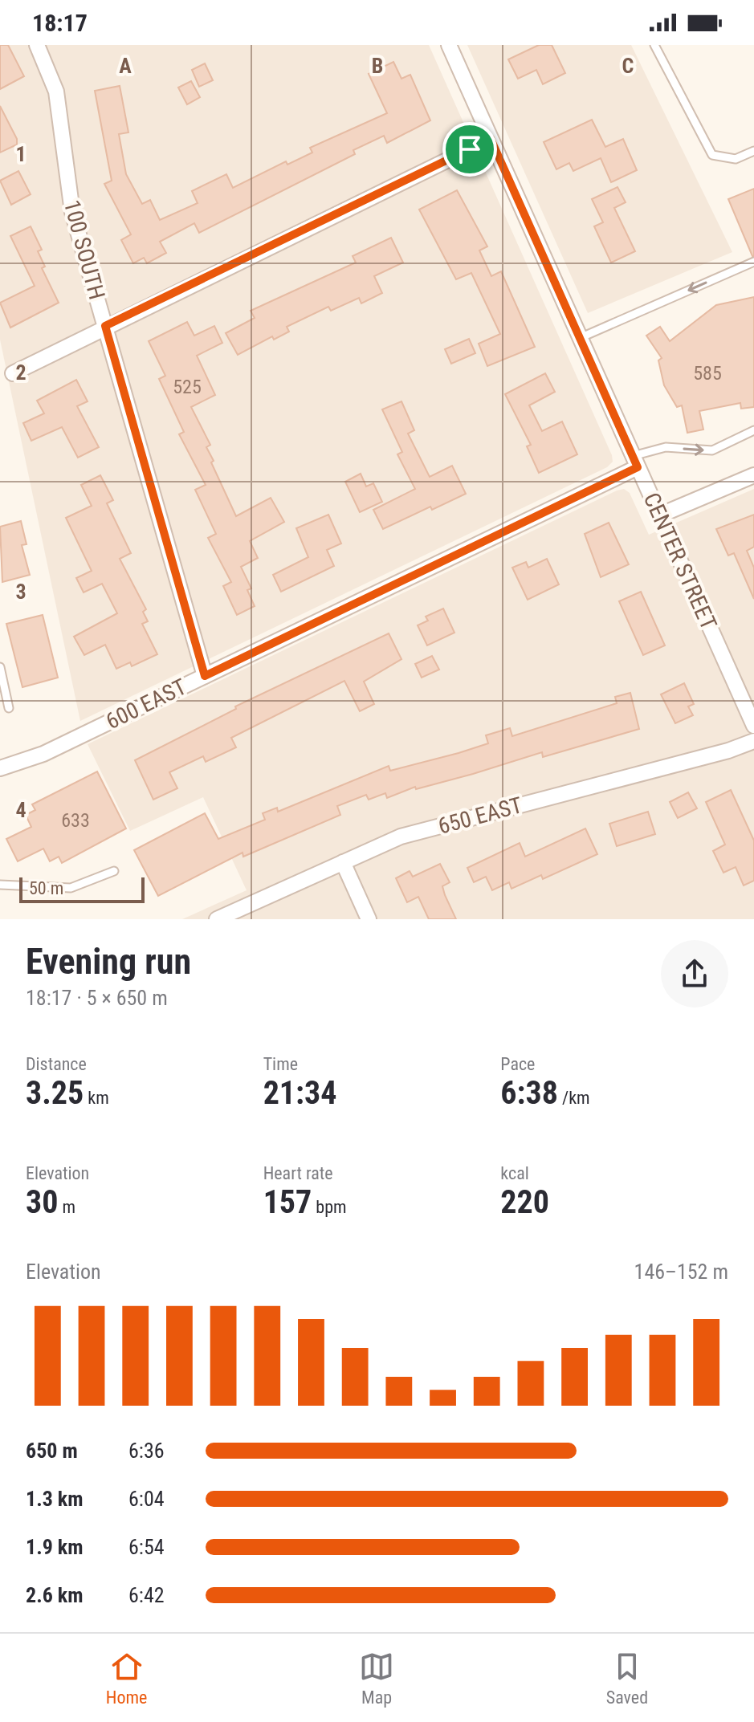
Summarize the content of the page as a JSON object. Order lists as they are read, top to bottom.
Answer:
{
  "streets": {
    "street": [
      "100 SOUTH",
      "CENTER STREET",
      "600 EAST",
      "650 EAST"
    ]
  },
  "crossings": [
    ["100 SOUTH", "600 EAST"],
    ["CENTER STREET", "600 EAST"]
  ],
  "house_numbers": ["585", "525", "633"],
  "scale_bar": "50 m",
  "page": {
    "status": "18:17",
    "scale": "50 m",
    "heading": ["Evening run", "18:17 · 5 × 650 m"],
    "stats": [
      ["Distance", "3.25 km"],
      ["Time", "21:34"],
      ["Pace", "6:38 /km"],
      ["Elevation", "30 m"],
      ["Heart rate", "157 bpm"],
      ["kcal", "220"]
    ],
    "chart": ["Elevation", "146–152 m"],
    "list": [
      {
        "name": "650 m",
        "note": "6:36"
      },
      {
        "name": "1.3 km",
        "note": "6:04"
      },
      {
        "name": "1.9 km",
        "note": "6:54"
      },
      {
        "name": "2.6 km",
        "note": "6:42"
      }
    ],
    "tabs": ["Home", "Map", "Saved"]
  },
  "grid": {
    "columns": ["A", "B", "C"],
    "rows": [
      "1",
      "2",
      "3",
      "4"
    ]
  }
}
